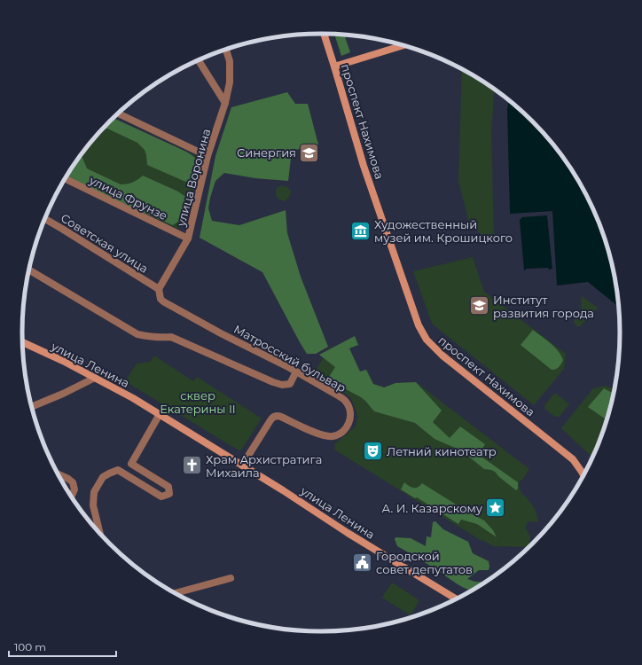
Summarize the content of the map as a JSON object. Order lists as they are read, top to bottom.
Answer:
{
  "streets": {
    "main road": ["проспект Нахимова", "улица Ленина"],
    "street": [
      "улица Воронина",
      "улица Фрунзе",
      "Советская улица",
      "Матросский бульвар"
    ]
  },
  "crossings": [
    ["улица Воронина", "улица Фрунзе"],
    ["улица Воронина", "Советская улица"],
    ["улица Воронина", "Матросский бульвар"],
    ["Советская улица", "Матросский бульвар"],
    ["Матросский бульвар", "улица Ленина"]
  ],
  "parks": ["cквер Екатерины II"],
  "places": {
    "school or university": ["Синергия", "Институт развития города"],
    "museum": ["Художественный музей им. Крошицкого"],
    "theatre": ["Летний кинотеатр"],
    "church": ["Храм Архистратига Михаила"],
    "place": ["А. И. Казарскому"],
    "public building": ["Городской совет депутатов"]
  },
  "scale_bar": "100 m"
}
